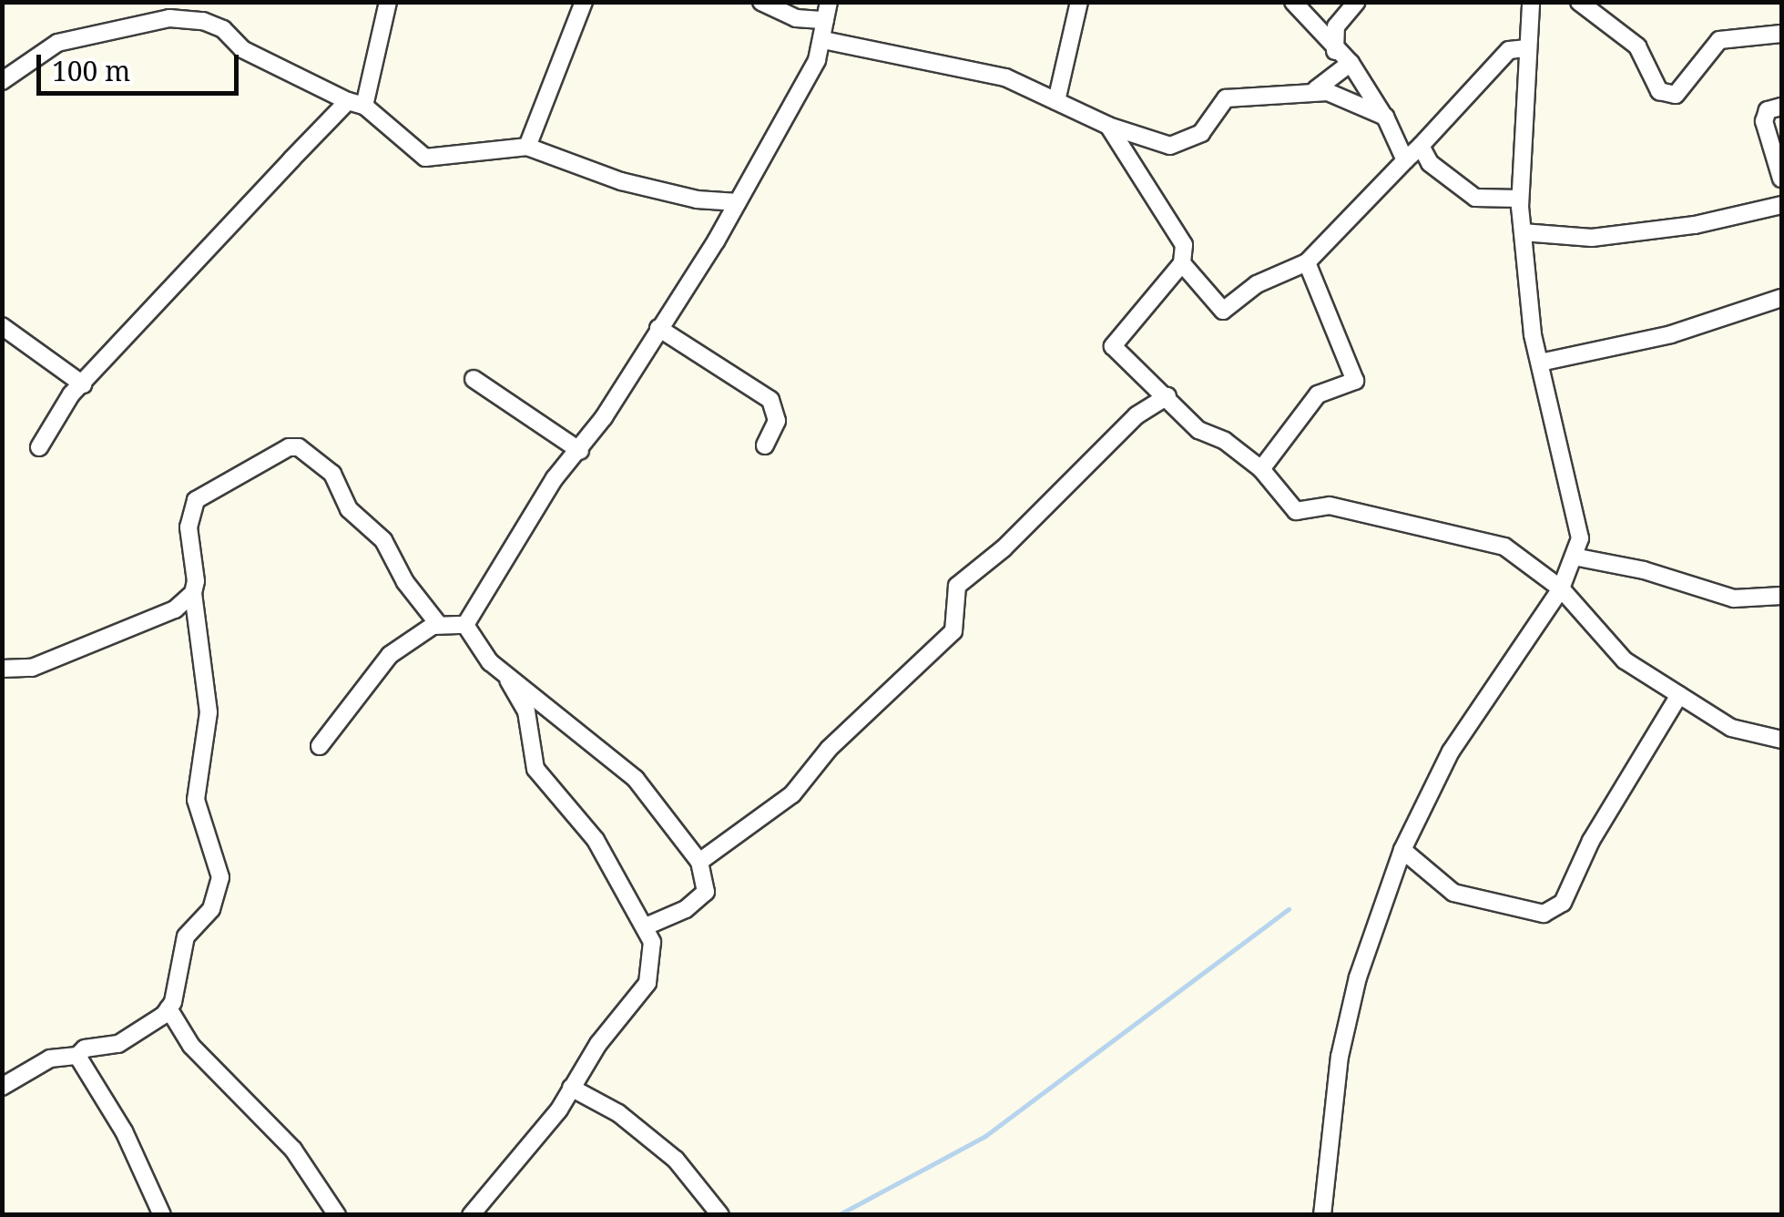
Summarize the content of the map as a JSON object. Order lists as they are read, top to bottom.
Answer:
{
  "scale_bar": "100 m"
}
